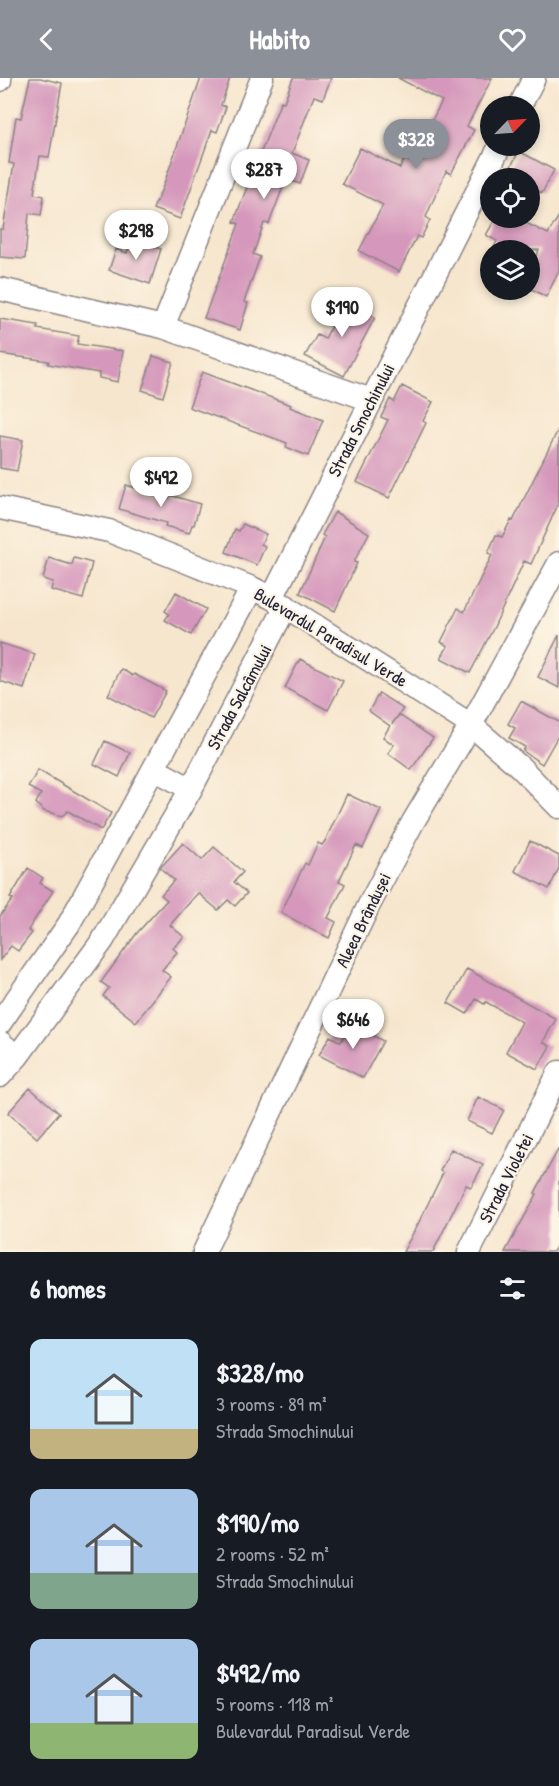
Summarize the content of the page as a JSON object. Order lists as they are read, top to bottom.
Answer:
{
  "streets": {
    "street": [
      "Strada Smochinului",
      "Bulevardul Paradisul Verde",
      "Strada Salcâmului",
      "Aleea Brândușei",
      "Strada Violetei"
    ]
  },
  "crossings": [
    ["Strada Smochinului", "Bulevardul Paradisul Verde"],
    ["Strada Smochinului", "Strada Salcâmului"],
    ["Bulevardul Paradisul Verde", "Strada Salcâmului"],
    ["Bulevardul Paradisul Verde", "Aleea Brândușei"]
  ],
  "north": "top right",
  "page": {
    "header": "Habito",
    "price": [
      "$328",
      "$287",
      "$298",
      "$190",
      "$492",
      "$646"
    ],
    "heading": "6 homes",
    "list": [
      {
        "name": "$328/mo",
        "note": "3 rooms · 89 m² · Strada Smochinului"
      },
      {
        "name": "$190/mo",
        "note": "2 rooms · 52 m² · Strada Smochinului"
      },
      {
        "name": "$492/mo",
        "note": "5 rooms · 118 m² · Bulevardul Paradisul Verde"
      }
    ]
  }
}
